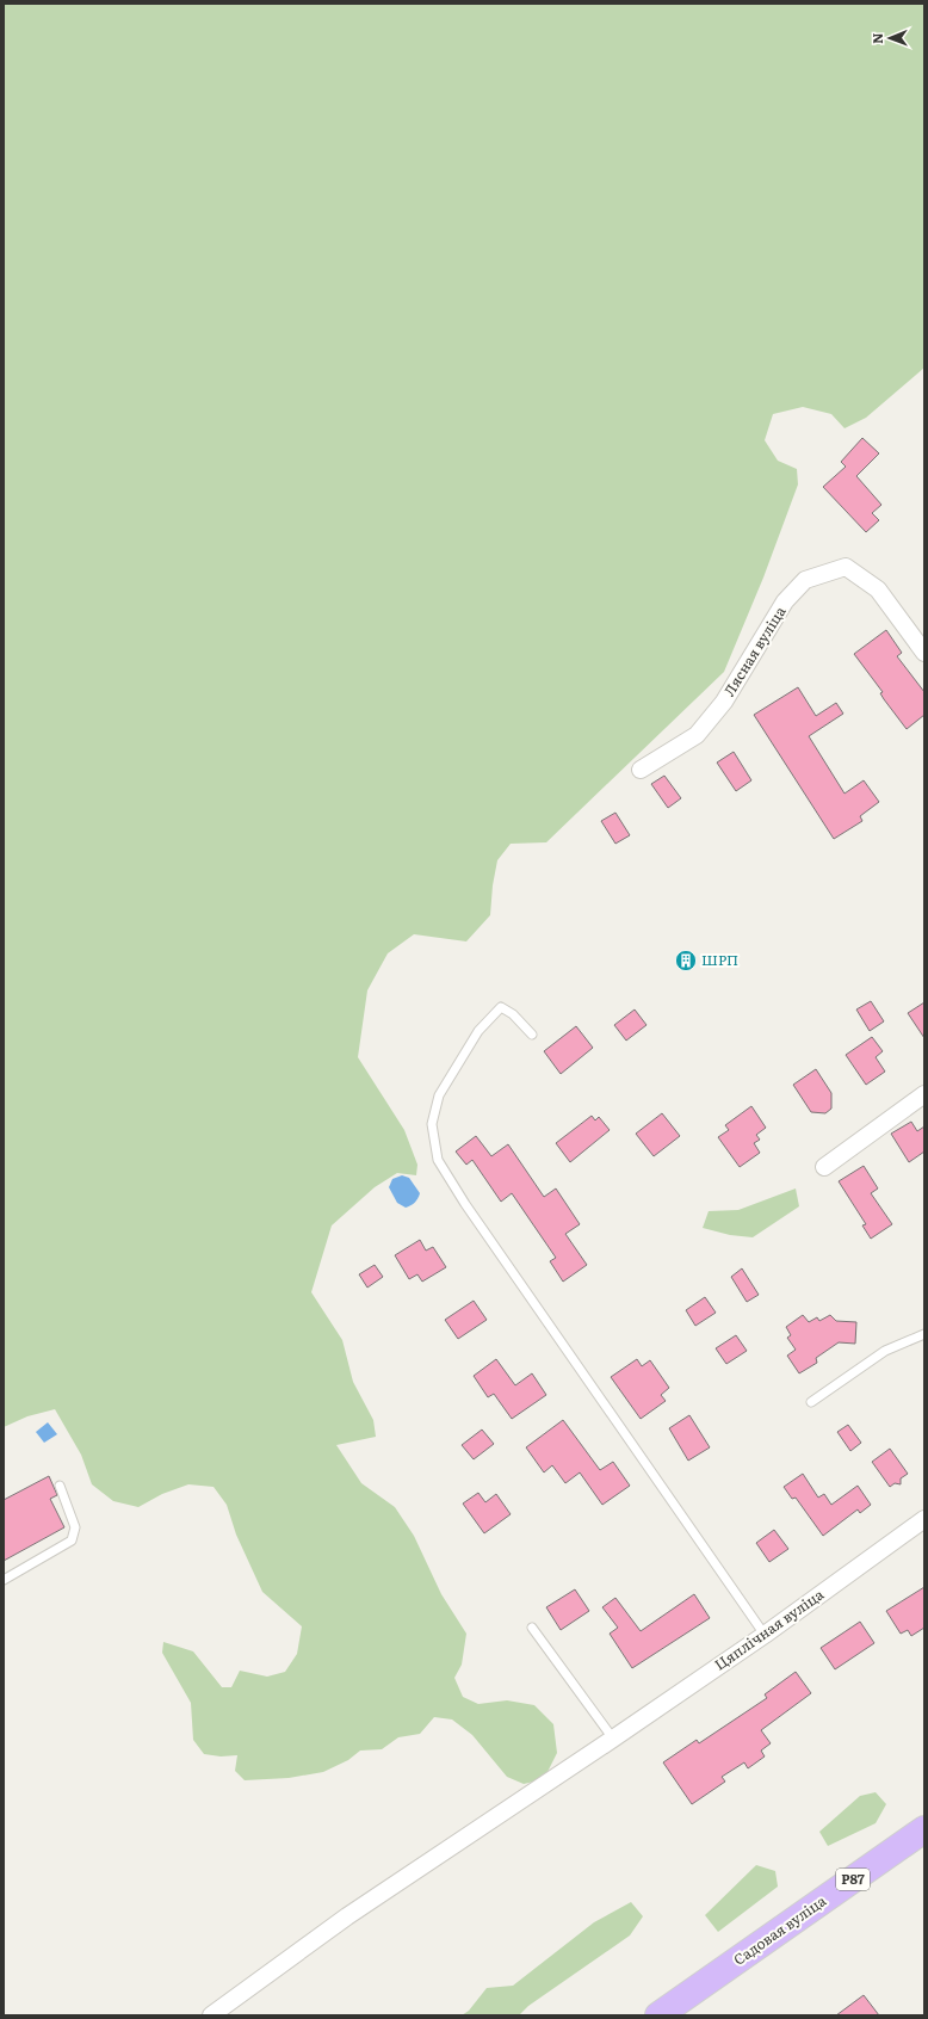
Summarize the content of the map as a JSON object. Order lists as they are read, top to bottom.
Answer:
{
  "streets": {
    "main road": ["Р87", "Садовая вуліца"],
    "street": ["Лясная вуліца", "Цяплічная вуліца"]
  },
  "places": {
    "building": ["ШРП"]
  },
  "north": "left"
}
